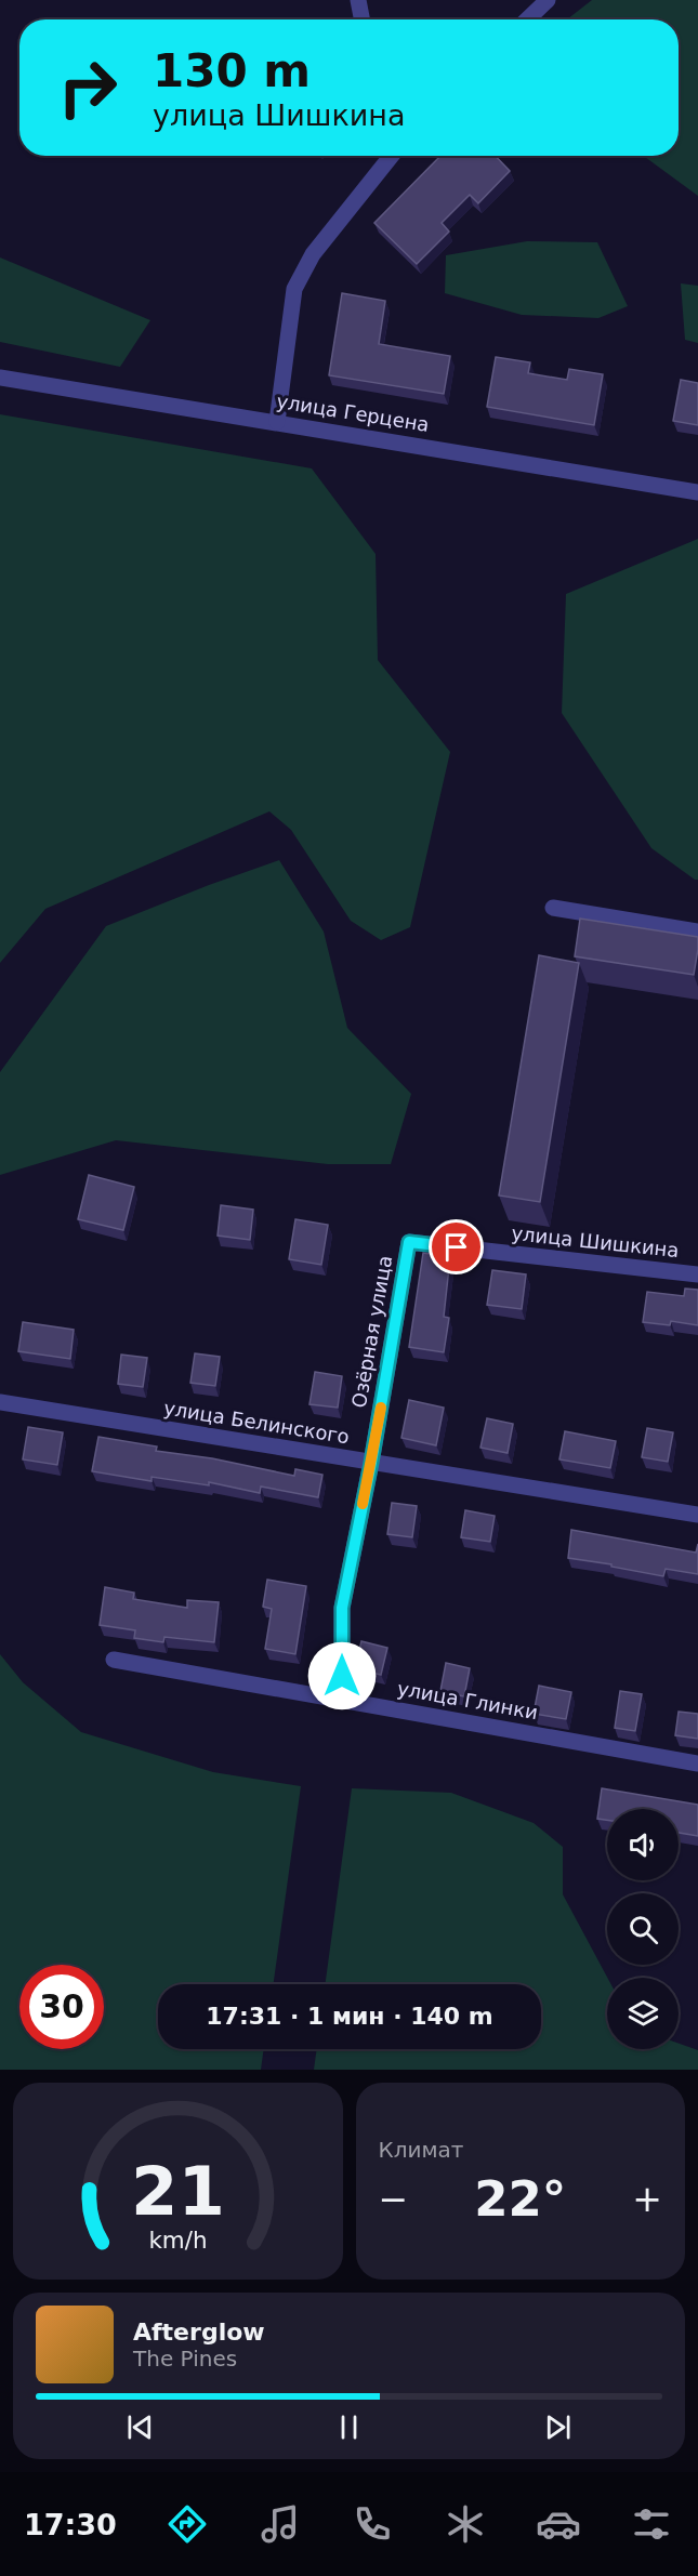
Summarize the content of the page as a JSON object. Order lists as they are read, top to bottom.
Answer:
{
  "streets": {
    "street": [
      "улица Герцена",
      "улица Шишкина",
      "Озёрная улица",
      "улица Белинского",
      "улица Глинки"
    ]
  },
  "crossings": [
    ["улица Шишкина", "Озёрная улица"],
    ["Озёрная улица", "улица Белинского"],
    ["Озёрная улица", "улица Глинки"]
  ],
  "page": {
    "turn": ["130 m", "улица Шишкина"],
    "limit": "30",
    "trip": "17:31 · 1 мин · 140 m",
    "tile": "Климат",
    "heat": ["−", "22°", "+"],
    "song": ["Afterglow", "The Pines"],
    "tabs": "17:30",
    "gauge": ["21", "km/h"]
  }
}
